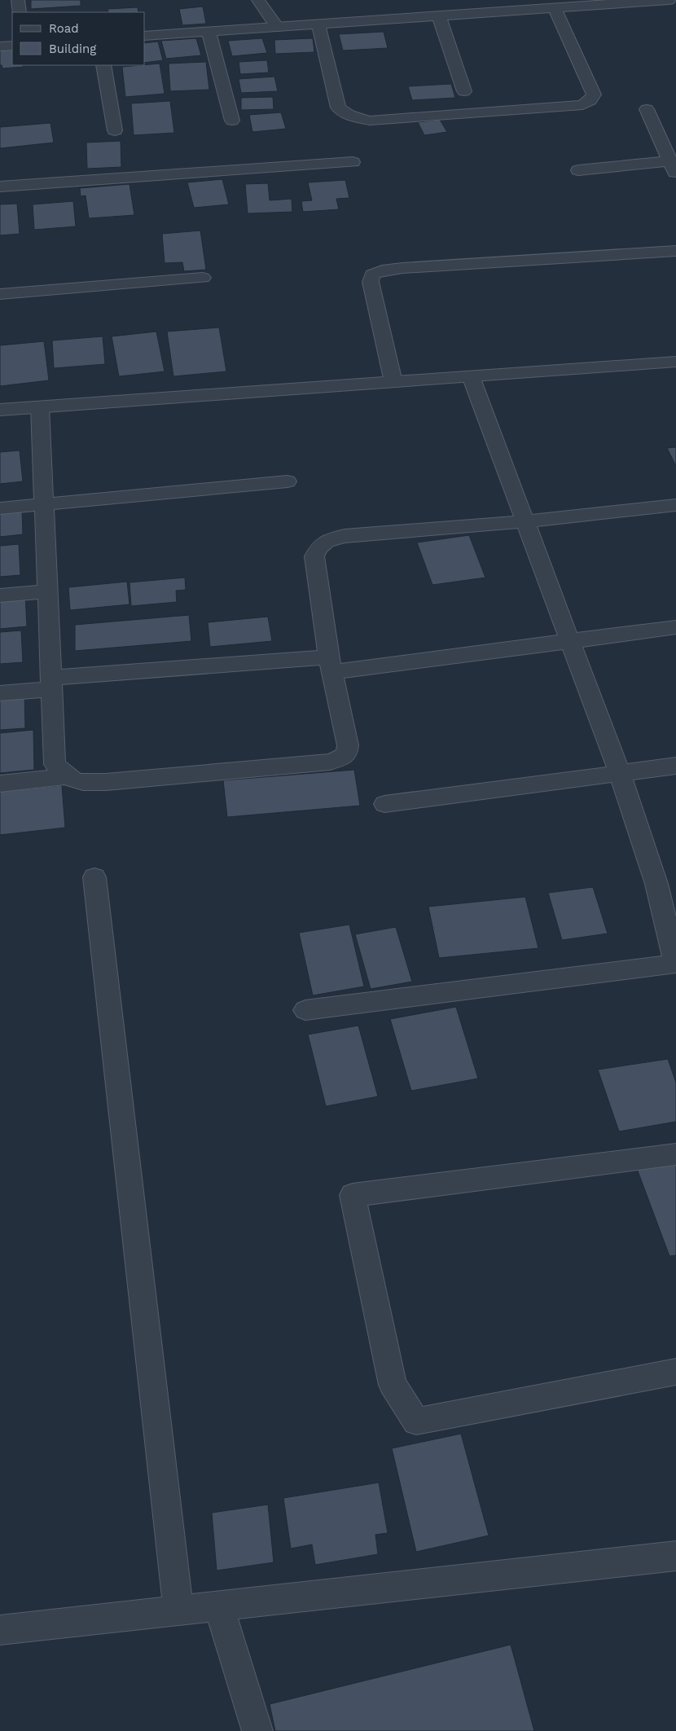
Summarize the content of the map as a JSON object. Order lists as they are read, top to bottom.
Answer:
{
  "legend": ["Road", "Building"]
}
